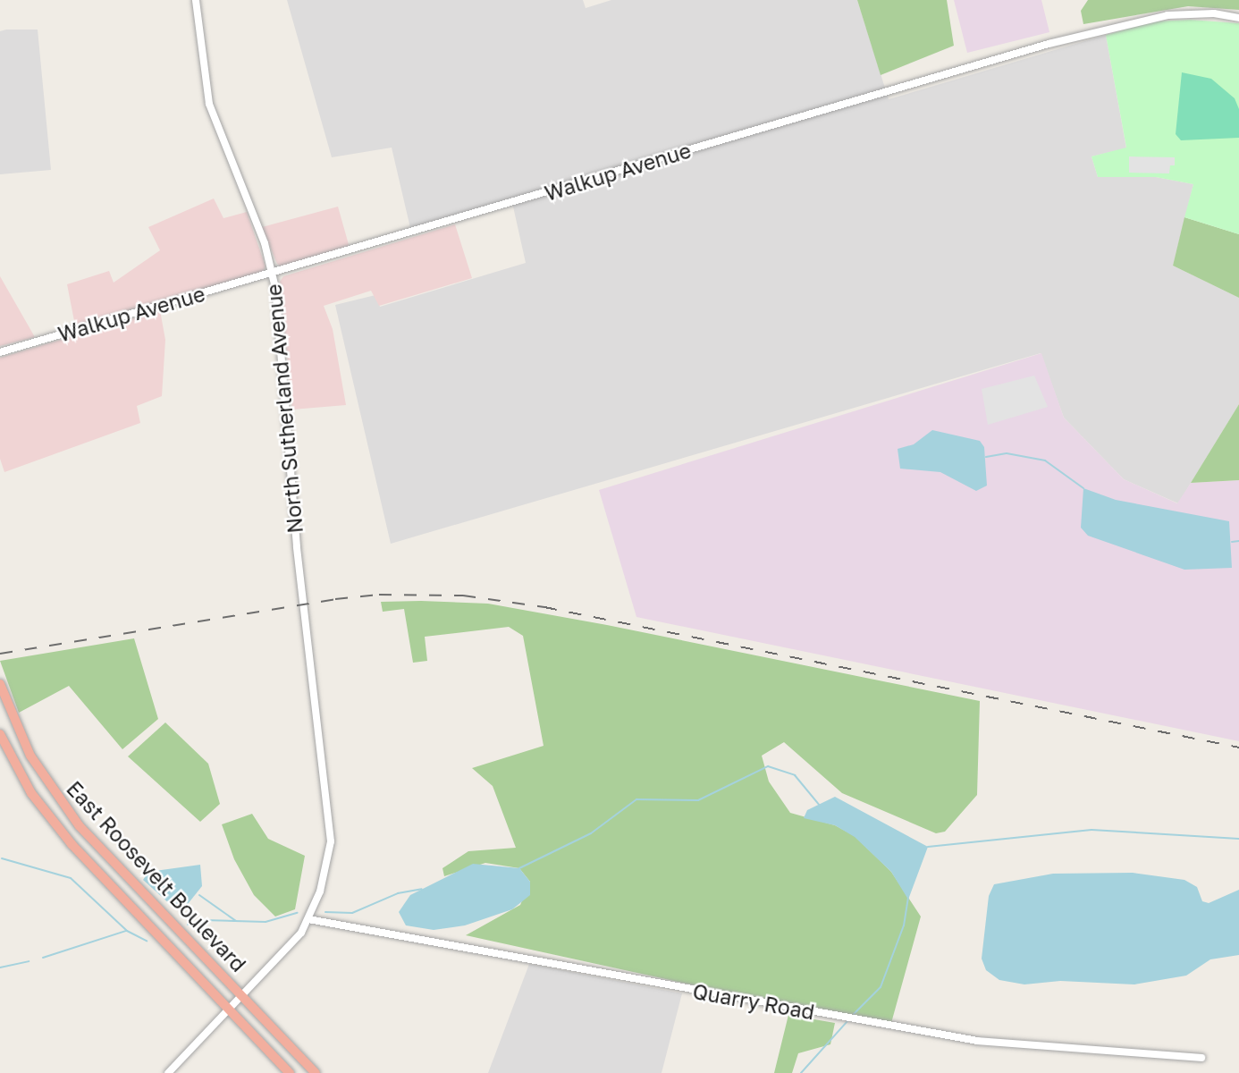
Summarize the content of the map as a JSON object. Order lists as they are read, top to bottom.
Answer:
{
  "streets": {
    "highway": ["East Roosevelt Boulevard"],
    "street": ["Walkup Avenue", "North Sutherland Avenue", "Quarry Road"]
  },
  "crossings": [
    ["Walkup Avenue", "North Sutherland Avenue"],
    ["North Sutherland Avenue", "East Roosevelt Boulevard"],
    ["North Sutherland Avenue", "Quarry Road"]
  ]
}
